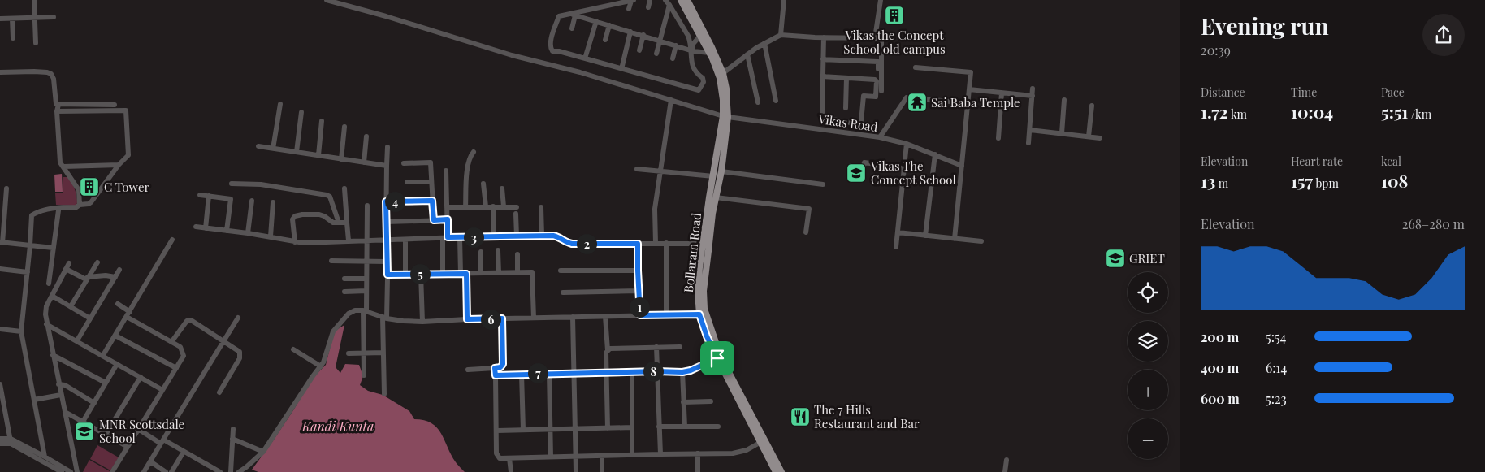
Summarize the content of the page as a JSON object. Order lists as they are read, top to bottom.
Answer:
{
  "streets": {
    "main road": ["Bollaram Road"],
    "street": ["Vikas Road"]
  },
  "crossings": [
    ["Vikas Road", "Bollaram Road"]
  ],
  "water": ["Kandi Kunta"],
  "places": {
    "building": ["Vikas the Concept School old campus", "C Tower"],
    "temple": ["Sai Baba Temple"],
    "school or university": ["Vikas The Concept School", "GRIET", "MNR Scottsdale School"],
    "restaurant": ["The 7 Hills Restaurant and Bar"]
  },
  "page": {
    "heading": ["Evening run", "20:39"],
    "stats": [
      ["Distance", "1.72 km"],
      ["Time", "10:04"],
      ["Pace", "5:51 /km"],
      ["Elevation", "13 m"],
      ["Heart rate", "157 bpm"],
      ["kcal", "108"]
    ],
    "pins": [
      "4",
      "3",
      "2",
      "5",
      "1",
      "6",
      "8",
      "7"
    ],
    "chart": ["Elevation", "268–280 m"],
    "map_buttons": ["+", "−"],
    "list": [
      {
        "name": "200 m",
        "note": "5:54"
      },
      {
        "name": "400 m",
        "note": "6:14"
      },
      {
        "name": "600 m",
        "note": "5:23"
      }
    ]
  }
}
